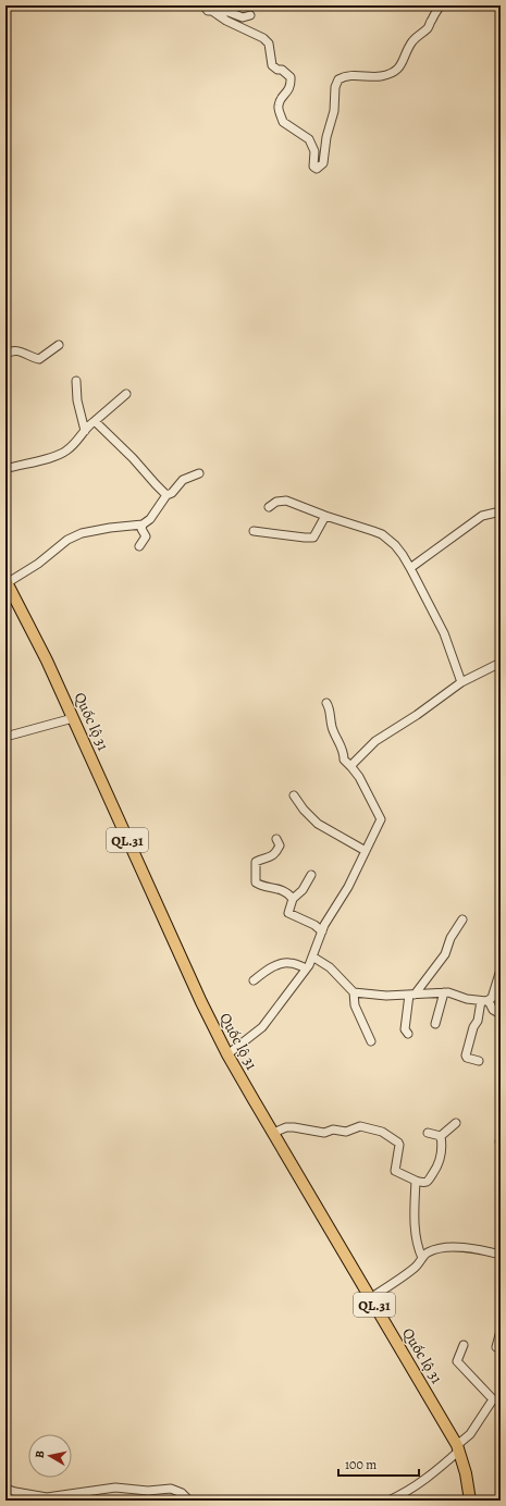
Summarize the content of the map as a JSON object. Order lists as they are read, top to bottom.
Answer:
{
  "streets": {
    "highway": ["Quốc lộ 31", "QL.31"]
  },
  "scale_bar": "100 m",
  "north": "left"
}
